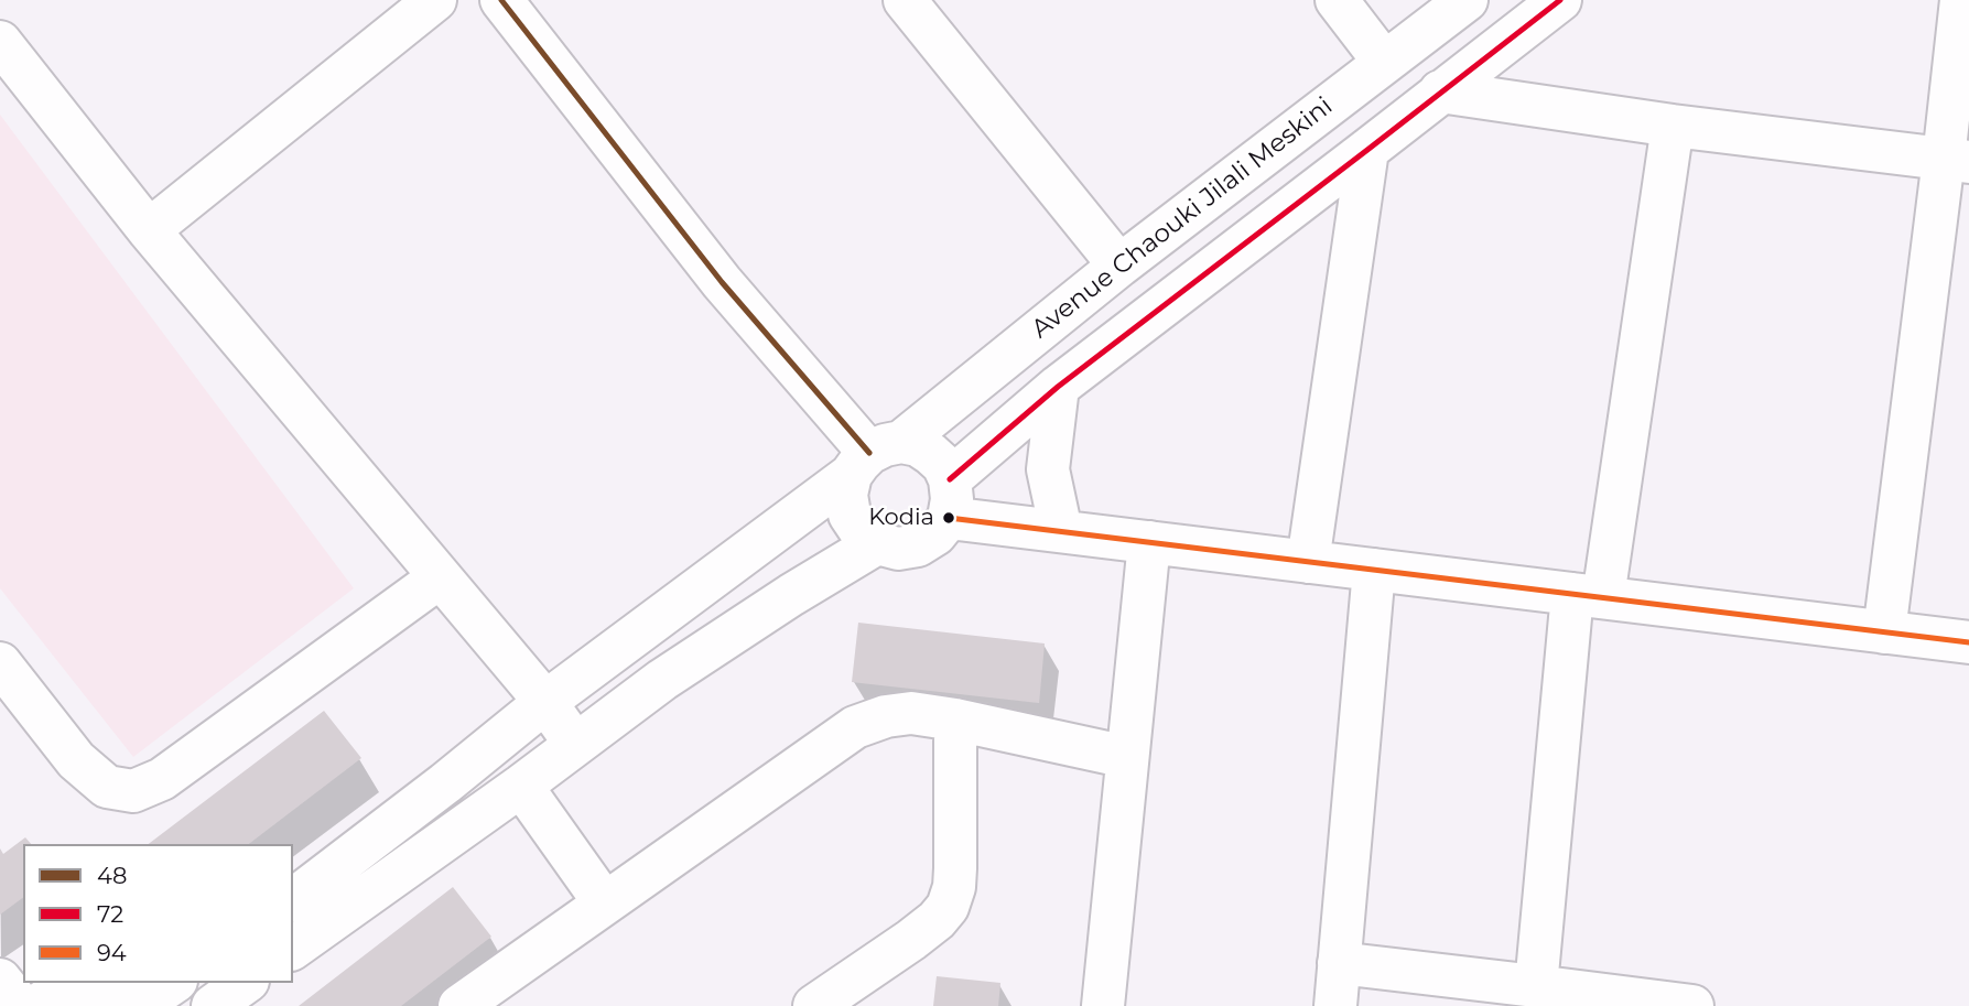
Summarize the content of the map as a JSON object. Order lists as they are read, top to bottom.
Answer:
{
  "streets": {
    "street": ["Avenue Chaouki Jilali Meskini"]
  },
  "places": ["Kodia"],
  "lines": ["transit line 48", "transit line 72", "transit line 94"],
  "legend": ["48", "72", "94"]
}
